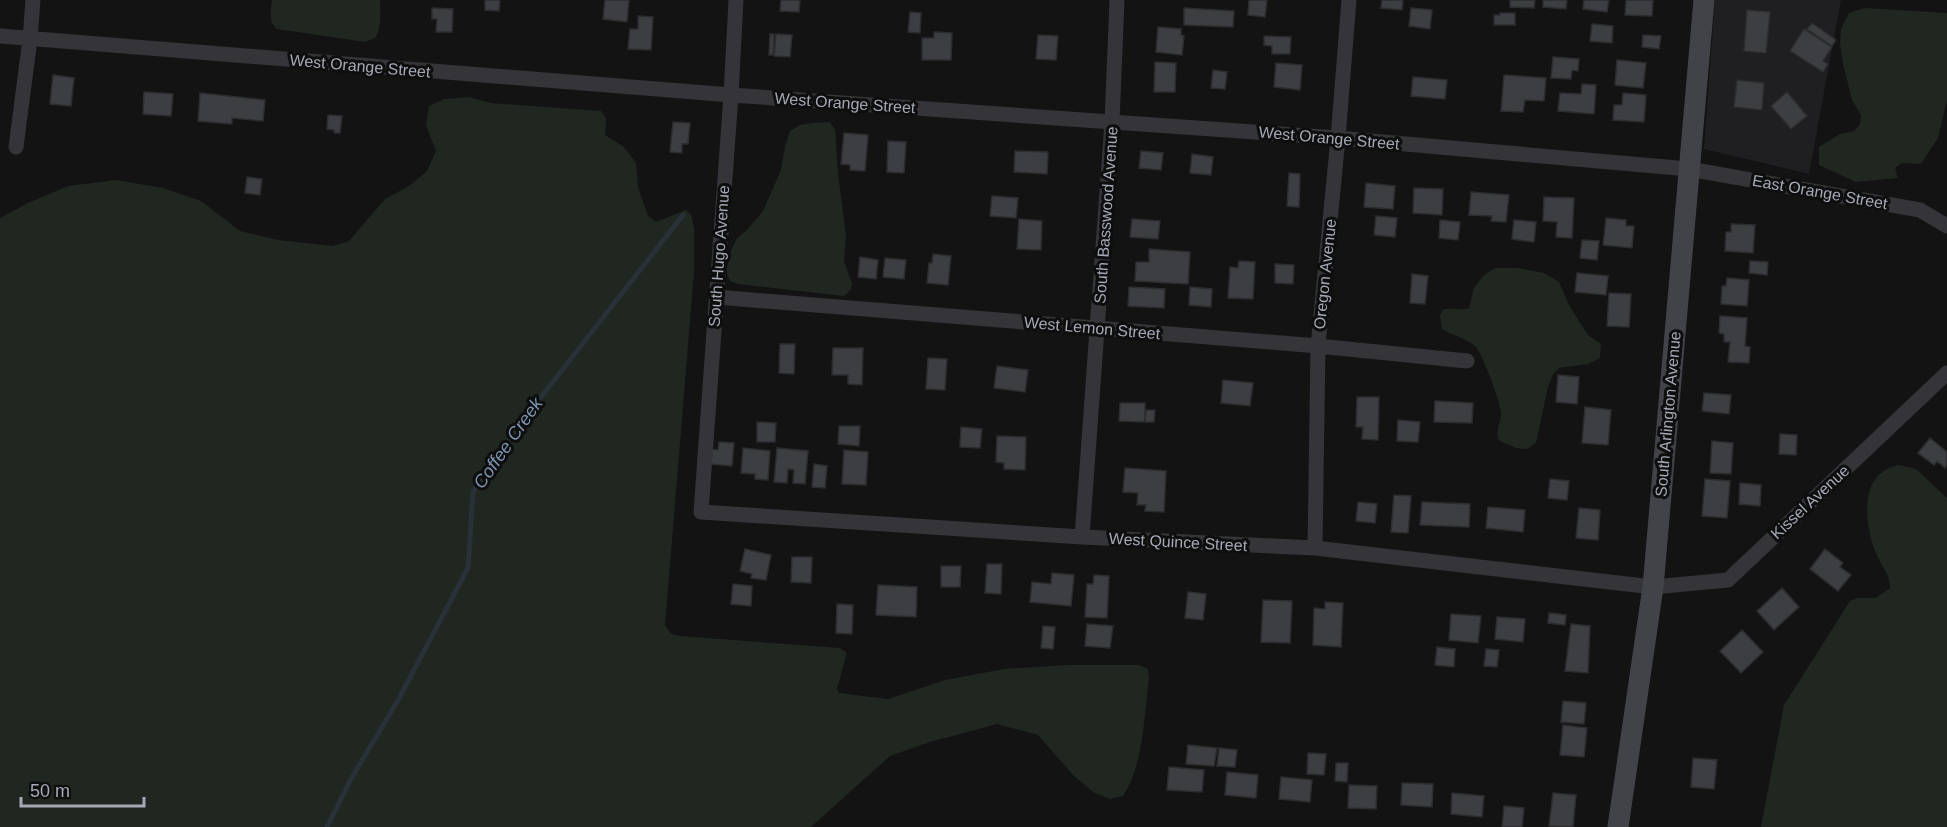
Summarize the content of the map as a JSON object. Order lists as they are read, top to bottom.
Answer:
{
  "streets": {
    "main road": ["South Arlington Avenue"],
    "street": [
      "West Orange Street",
      "East Orange Street",
      "South Basswood Avenue",
      "South Hugo Avenue",
      "Oregon Avenue",
      "West Lemon Street",
      "Kissel Avenue",
      "West Quince Street"
    ]
  },
  "crossings": [
    ["West Orange Street", "East Orange Street"],
    ["West Orange Street", "South Basswood Avenue"],
    ["West Orange Street", "South Hugo Avenue"],
    ["West Orange Street", "Oregon Avenue"],
    ["West Orange Street", "South Arlington Avenue"],
    ["East Orange Street", "South Arlington Avenue"],
    ["South Basswood Avenue", "West Lemon Street"],
    ["South Basswood Avenue", "West Quince Street"],
    ["South Hugo Avenue", "West Lemon Street"],
    ["South Hugo Avenue", "West Quince Street"],
    ["Oregon Avenue", "West Lemon Street"],
    ["Oregon Avenue", "West Quince Street"],
    ["South Arlington Avenue", "Kissel Avenue"],
    ["South Arlington Avenue", "West Quince Street"],
    ["Kissel Avenue", "West Quince Street"]
  ],
  "water": ["Coffee Creek"],
  "scale_bar": "50 m"
}
